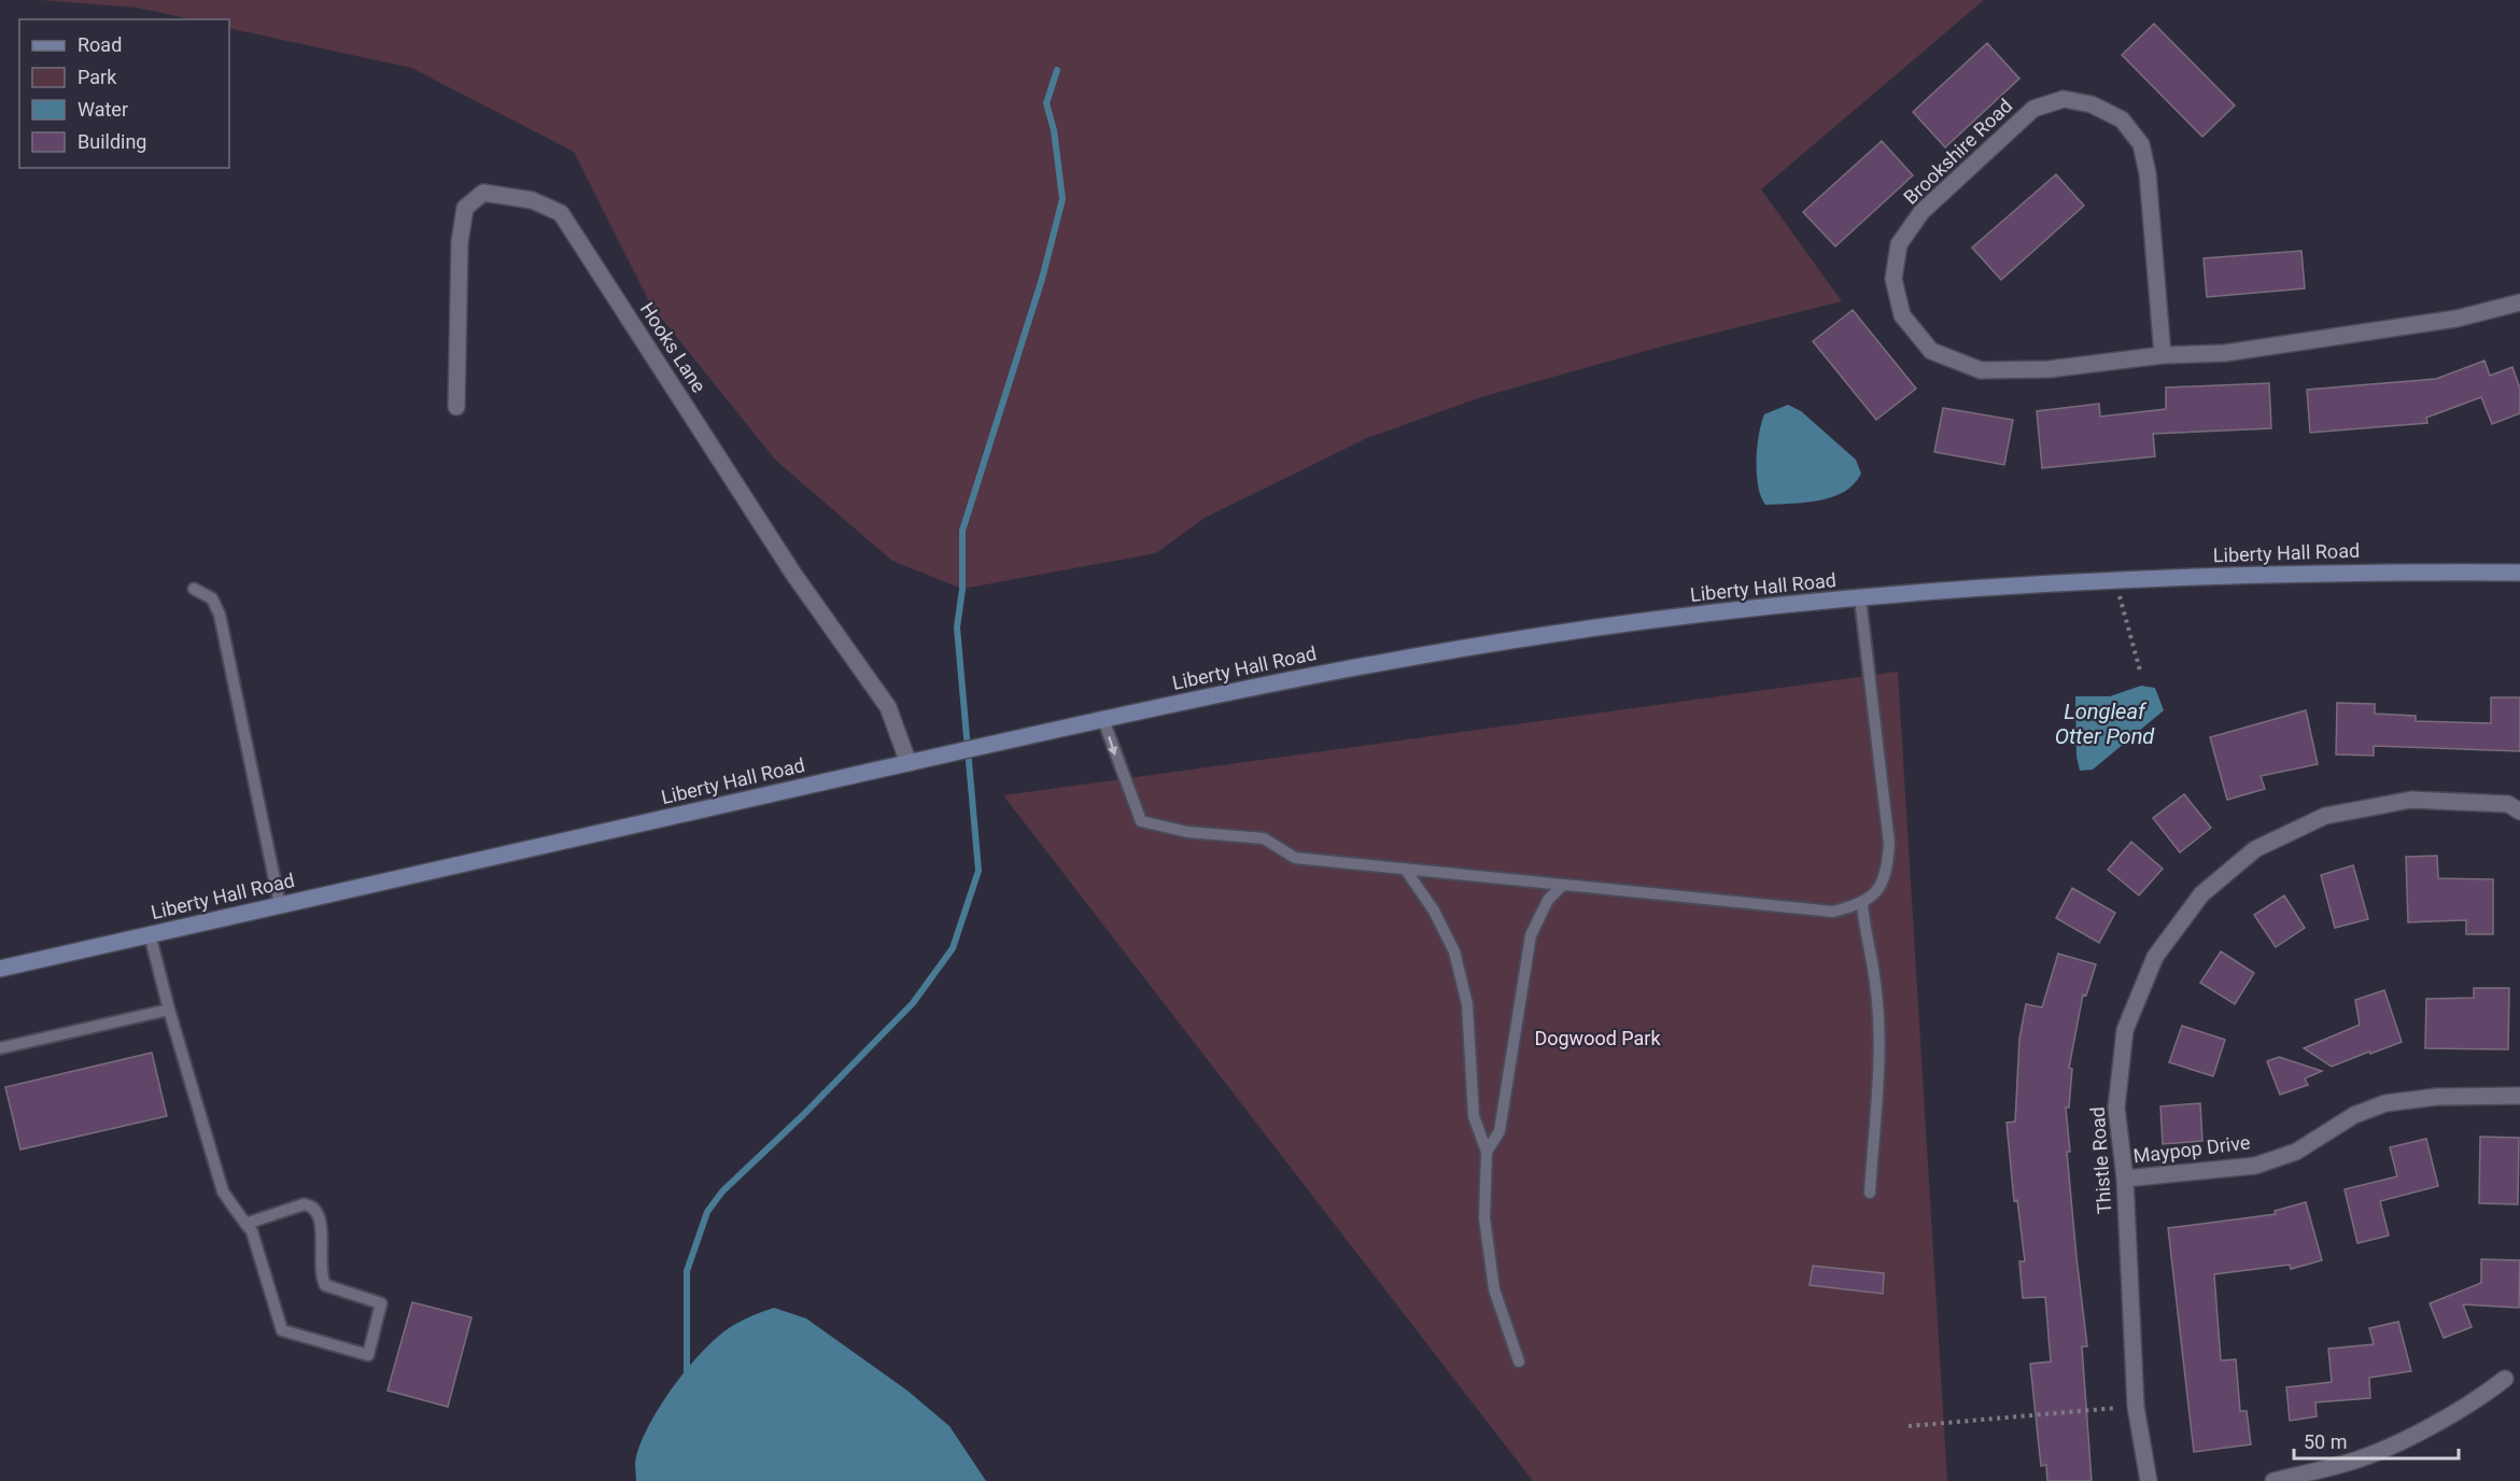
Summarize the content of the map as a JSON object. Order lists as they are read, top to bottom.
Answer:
{
  "streets": {
    "main road": ["Liberty Hall Road"],
    "street": [
      "Brookshire Road",
      "Hooks Lane",
      "Maypop Drive",
      "Thistle Road"
    ]
  },
  "crossings": [
    ["Hooks Lane", "Liberty Hall Road"],
    ["Maypop Drive", "Thistle Road"]
  ],
  "water": ["Longleaf Otter Pond"],
  "parks": ["Dogwood Park"],
  "legend": [
    "Road",
    "Park",
    "Water",
    "Building"
  ],
  "scale_bar": "50 m"
}
